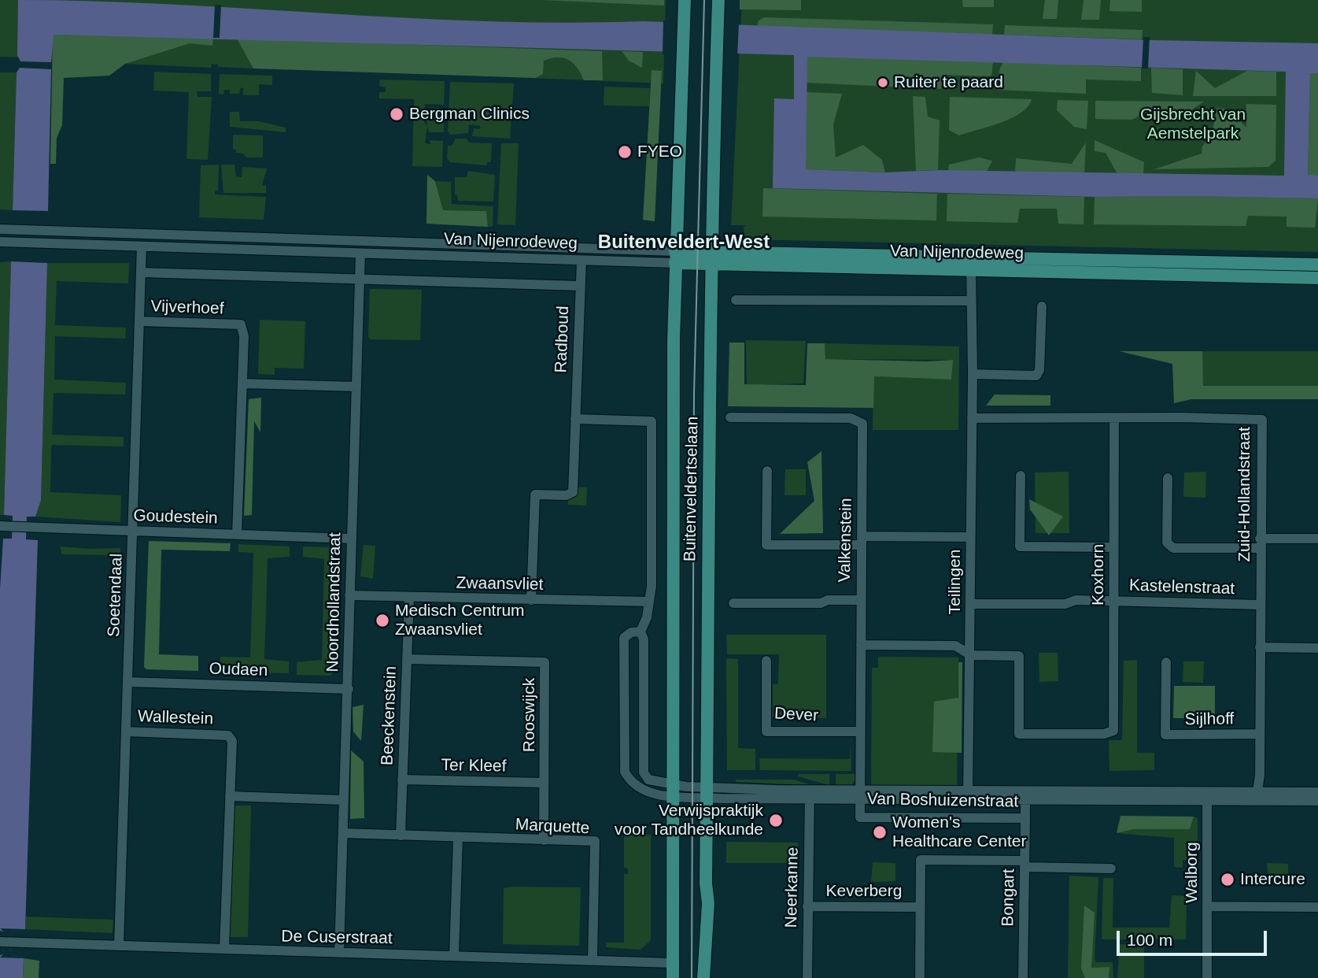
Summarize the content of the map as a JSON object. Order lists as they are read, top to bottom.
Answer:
{
  "streets": {
    "main road": ["Van Nijenrodeweg", "Buitenveldertselaan"],
    "street": [
      "Vijverhoef",
      "Radboud",
      "Zuid-Hollandstraat",
      "Goudestein",
      "Valkenstein",
      "Koxhorn",
      "Teilingen",
      "Zwaansvliet",
      "Kastelenstraat",
      "Soetendaal",
      "Noordhollandstraat",
      "Oudaen",
      "Rooswijck",
      "Dever",
      "Beeckenstein",
      "Wallestein",
      "Sijlhoff",
      "Ter Kleef",
      "Van Boshuizenstraat",
      "Marquette",
      "Walborg",
      "Neerkanne",
      "Keverberg",
      "Bongart",
      "De Cuserstraat"
    ]
  },
  "crossings": [
    ["Van Nijenrodeweg", "Radboud"],
    ["Van Nijenrodeweg", "Buitenveldertselaan"],
    ["Van Nijenrodeweg", "Teilingen"],
    ["Van Nijenrodeweg", "Soetendaal"],
    ["Van Nijenrodeweg", "Noordhollandstraat"],
    ["Vijverhoef", "Goudestein"],
    ["Vijverhoef", "Soetendaal"],
    ["Radboud", "Zwaansvliet"],
    ["Buitenveldertselaan", "Van Boshuizenstraat"],
    ["Buitenveldertselaan", "De Cuserstraat"],
    ["Zuid-Hollandstraat", "Koxhorn"],
    ["Zuid-Hollandstraat", "Teilingen"],
    ["Zuid-Hollandstraat", "Kastelenstraat"],
    ["Zuid-Hollandstraat", "Sijlhoff"],
    ["Zuid-Hollandstraat", "Van Boshuizenstraat"],
    ["Goudestein", "Soetendaal"],
    ["Goudestein", "Noordhollandstraat"],
    ["Valkenstein", "Dever"],
    ["Valkenstein", "Van Boshuizenstraat"],
    ["Koxhorn", "Teilingen"],
    ["Koxhorn", "Kastelenstraat"],
    ["Teilingen", "Kastelenstraat"],
    ["Teilingen", "Van Boshuizenstraat"],
    ["Zwaansvliet", "Noordhollandstraat"],
    ["Zwaansvliet", "Beeckenstein"],
    ["Soetendaal", "Oudaen"],
    ["Soetendaal", "Wallestein"],
    ["Soetendaal", "De Cuserstraat"],
    ["Noordhollandstraat", "Oudaen"],
    ["Noordhollandstraat", "Marquette"],
    ["Noordhollandstraat", "De Cuserstraat"],
    ["Rooswijck", "Beeckenstein"],
    ["Rooswijck", "Ter Kleef"],
    ["Rooswijck", "Marquette"],
    ["Beeckenstein", "Ter Kleef"],
    ["Beeckenstein", "Marquette"],
    ["Wallestein", "De Cuserstraat"],
    ["Van Boshuizenstraat", "Walborg"],
    ["Van Boshuizenstraat", "Neerkanne"],
    ["Van Boshuizenstraat", "Bongart"],
    ["Marquette", "De Cuserstraat"],
    ["Neerkanne", "Keverberg"],
    ["Keverberg", "Bongart"]
  ],
  "districts": ["Buitenveldert-West"],
  "parks": ["Gijsbrecht van Aemstelpark"],
  "places": [
    "Ruiter te paard",
    "Bergman Clinics",
    "FYEO",
    "Medisch Centrum Zwaansvliet",
    "Verwijspraktijk voor Tandheelkunde",
    "Women's Healthcare Center",
    "Intercure"
  ],
  "scale_bar": "100 m"
}
